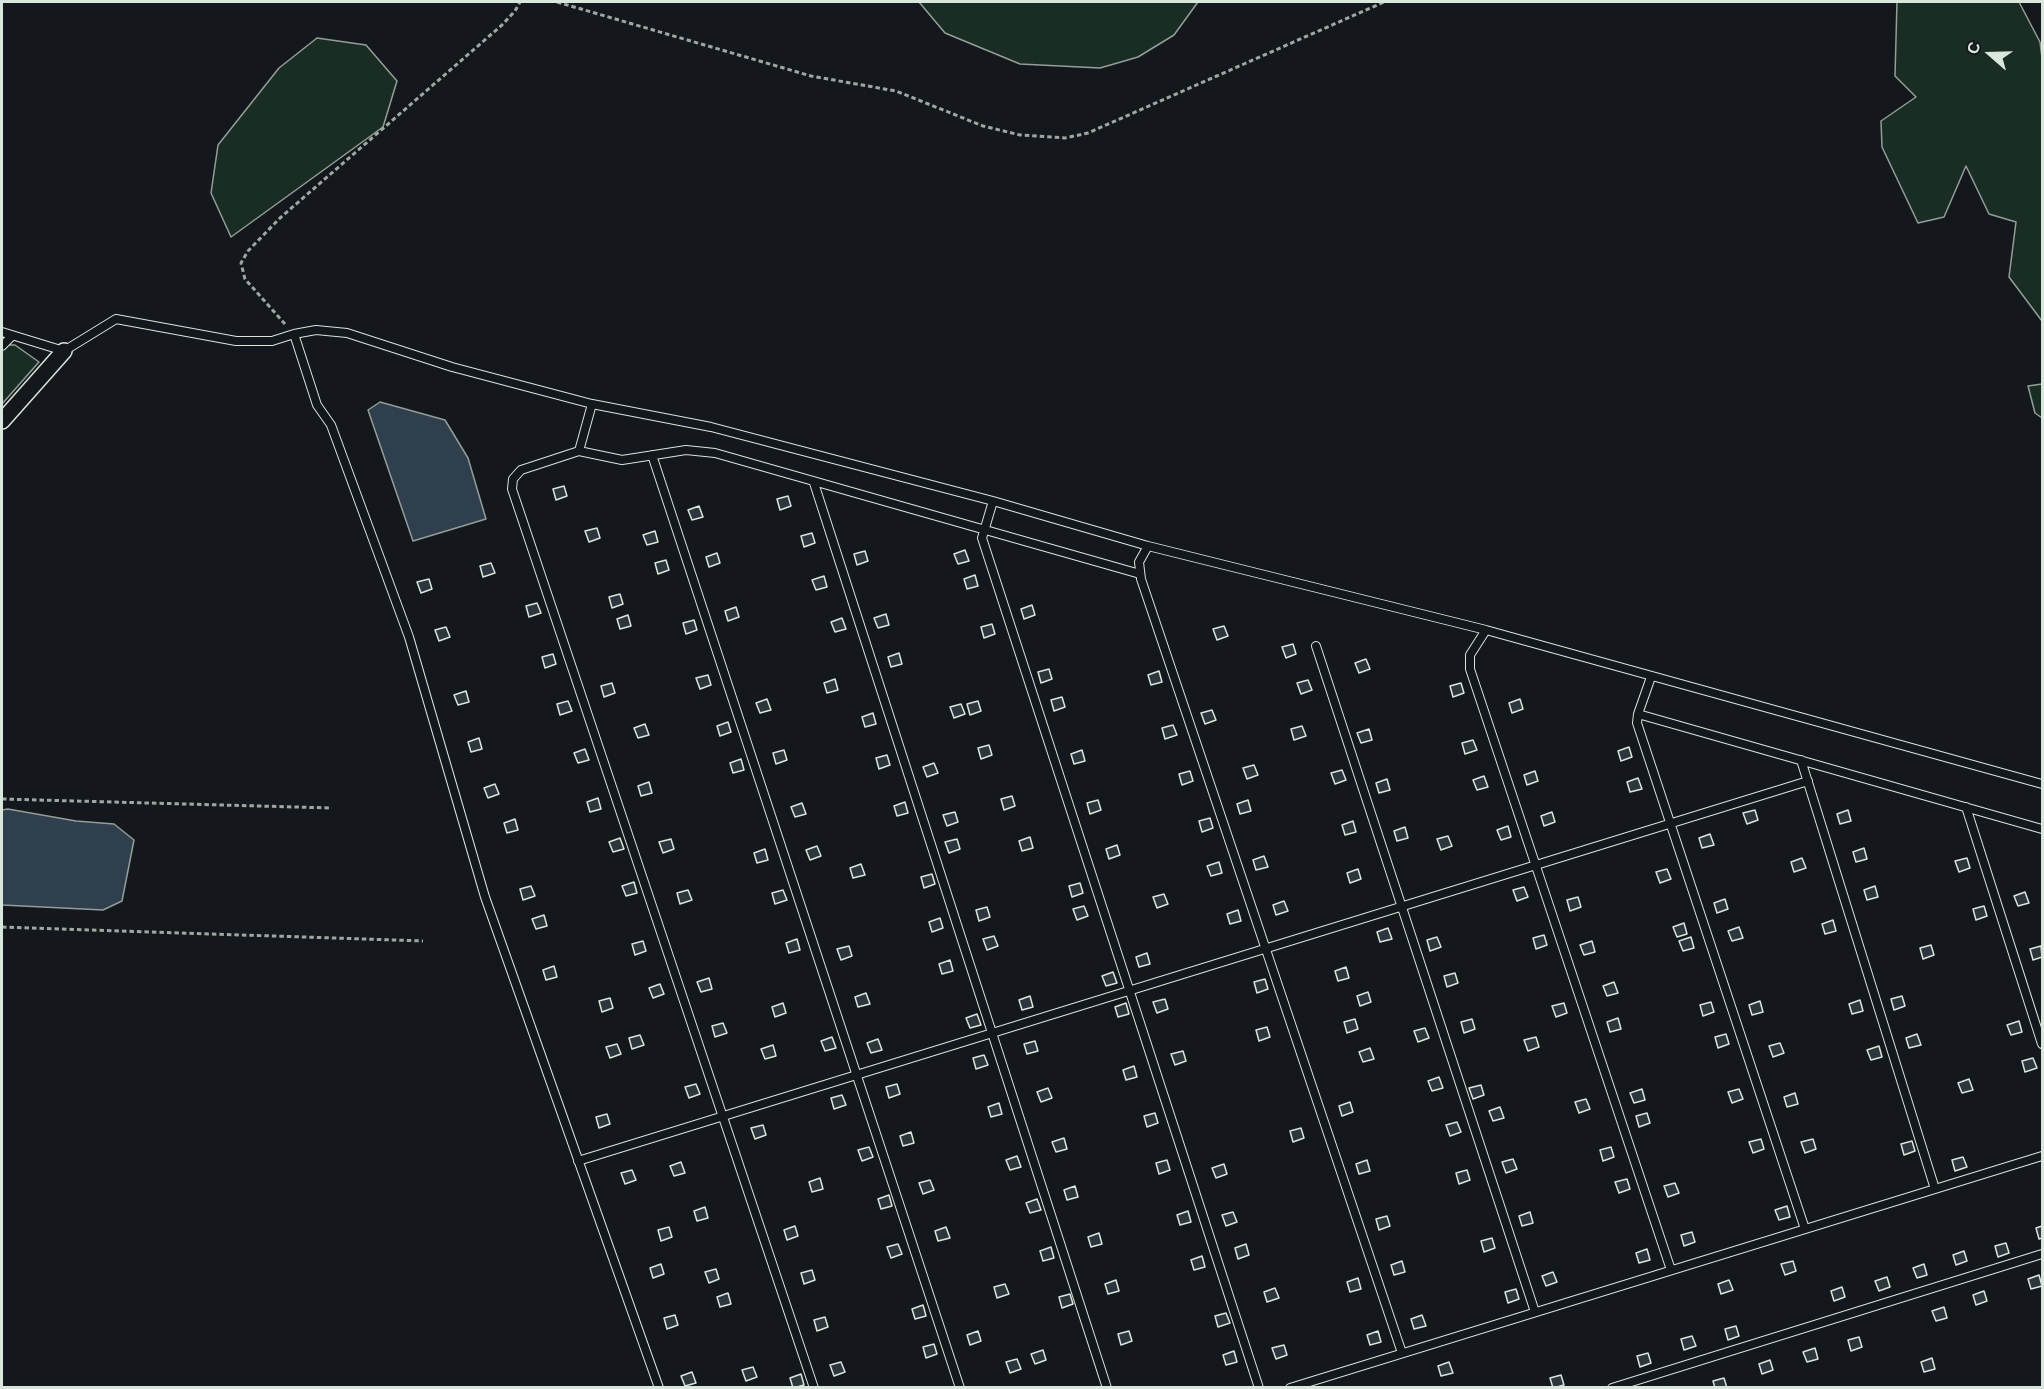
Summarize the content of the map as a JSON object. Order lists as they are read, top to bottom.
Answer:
{
  "north": "left"
}
